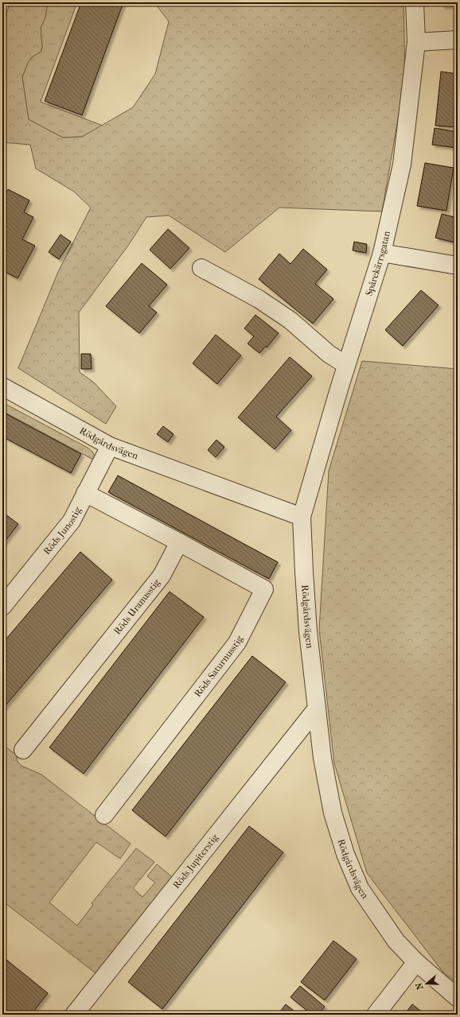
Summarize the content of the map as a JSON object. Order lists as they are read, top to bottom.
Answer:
{
  "streets": {
    "street": [
      "Spårekärrsgatan",
      "Rödgårdsvägen",
      "Röds Junostig",
      "Röds Uranusstig",
      "Röds Saturnusstig",
      "Röds Jupiterstig"
    ]
  },
  "crossings": [
    ["Spårekärrsgatan", "Rödgårdsvägen"],
    ["Rödgårdsvägen", "Röds Junostig"],
    ["Rödgårdsvägen", "Röds Jupiterstig"],
    ["Röds Uranusstig", "Röds Saturnusstig"]
  ],
  "north": "left"
}
